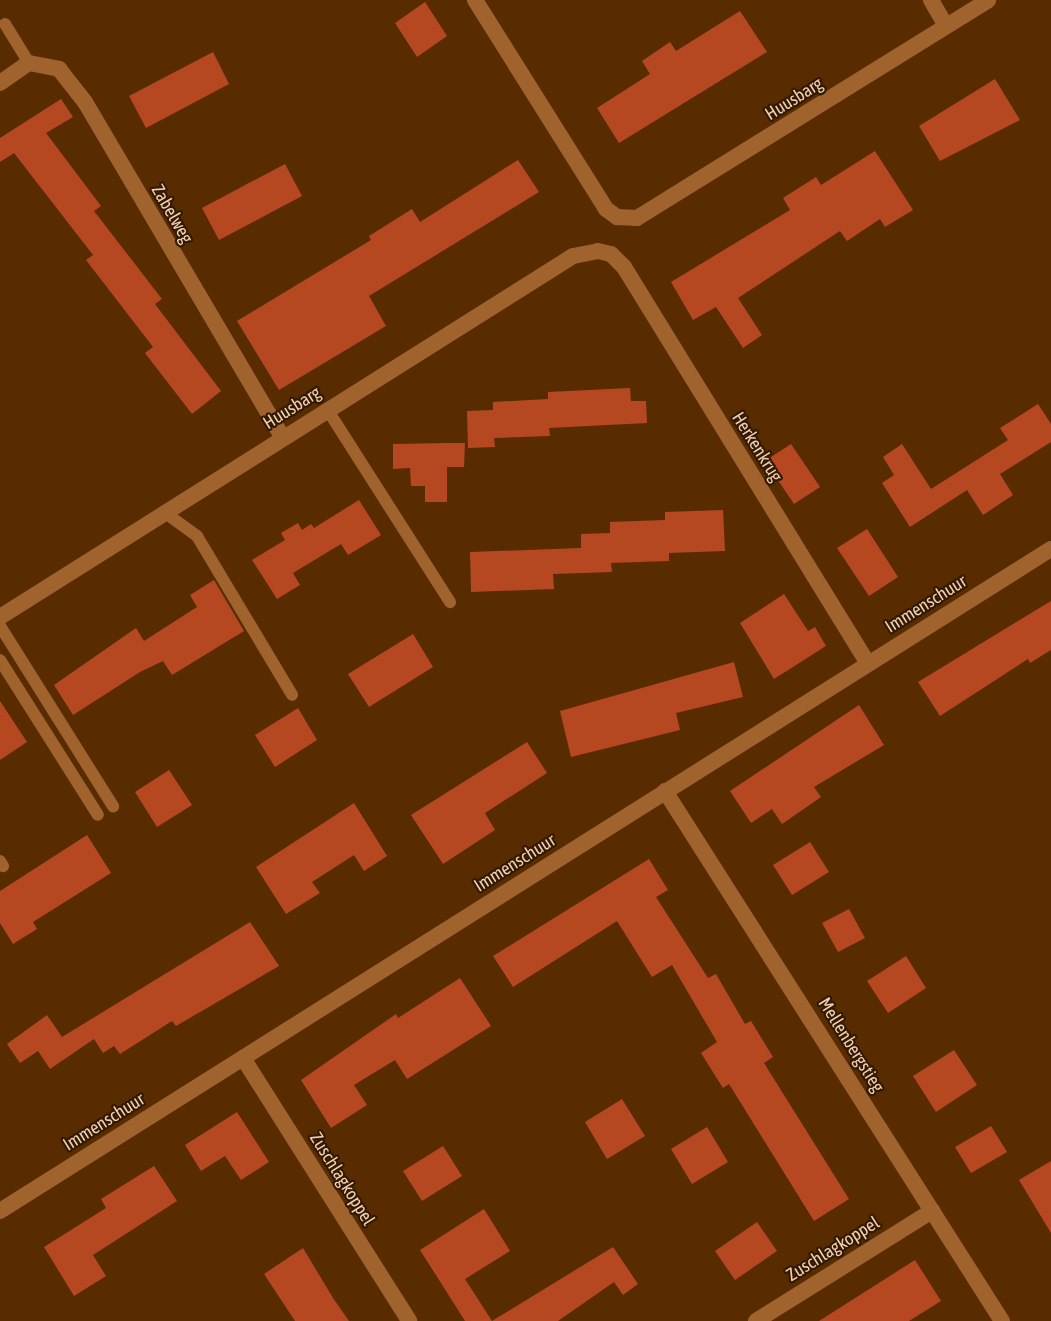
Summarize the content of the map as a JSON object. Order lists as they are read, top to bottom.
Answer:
{
  "streets": {
    "street": [
      "Huusbarg",
      "Zabelweg",
      "Herkenkrug",
      "Immenschuur",
      "Mellenbergstieg",
      "Zuschlagkoppel"
    ]
  },
  "crossings": [
    ["Huusbarg", "Zabelweg"],
    ["Huusbarg", "Herkenkrug"],
    ["Herkenkrug", "Immenschuur"],
    ["Immenschuur", "Mellenbergstieg"],
    ["Immenschuur", "Zuschlagkoppel"],
    ["Mellenbergstieg", "Zuschlagkoppel"]
  ]
}
